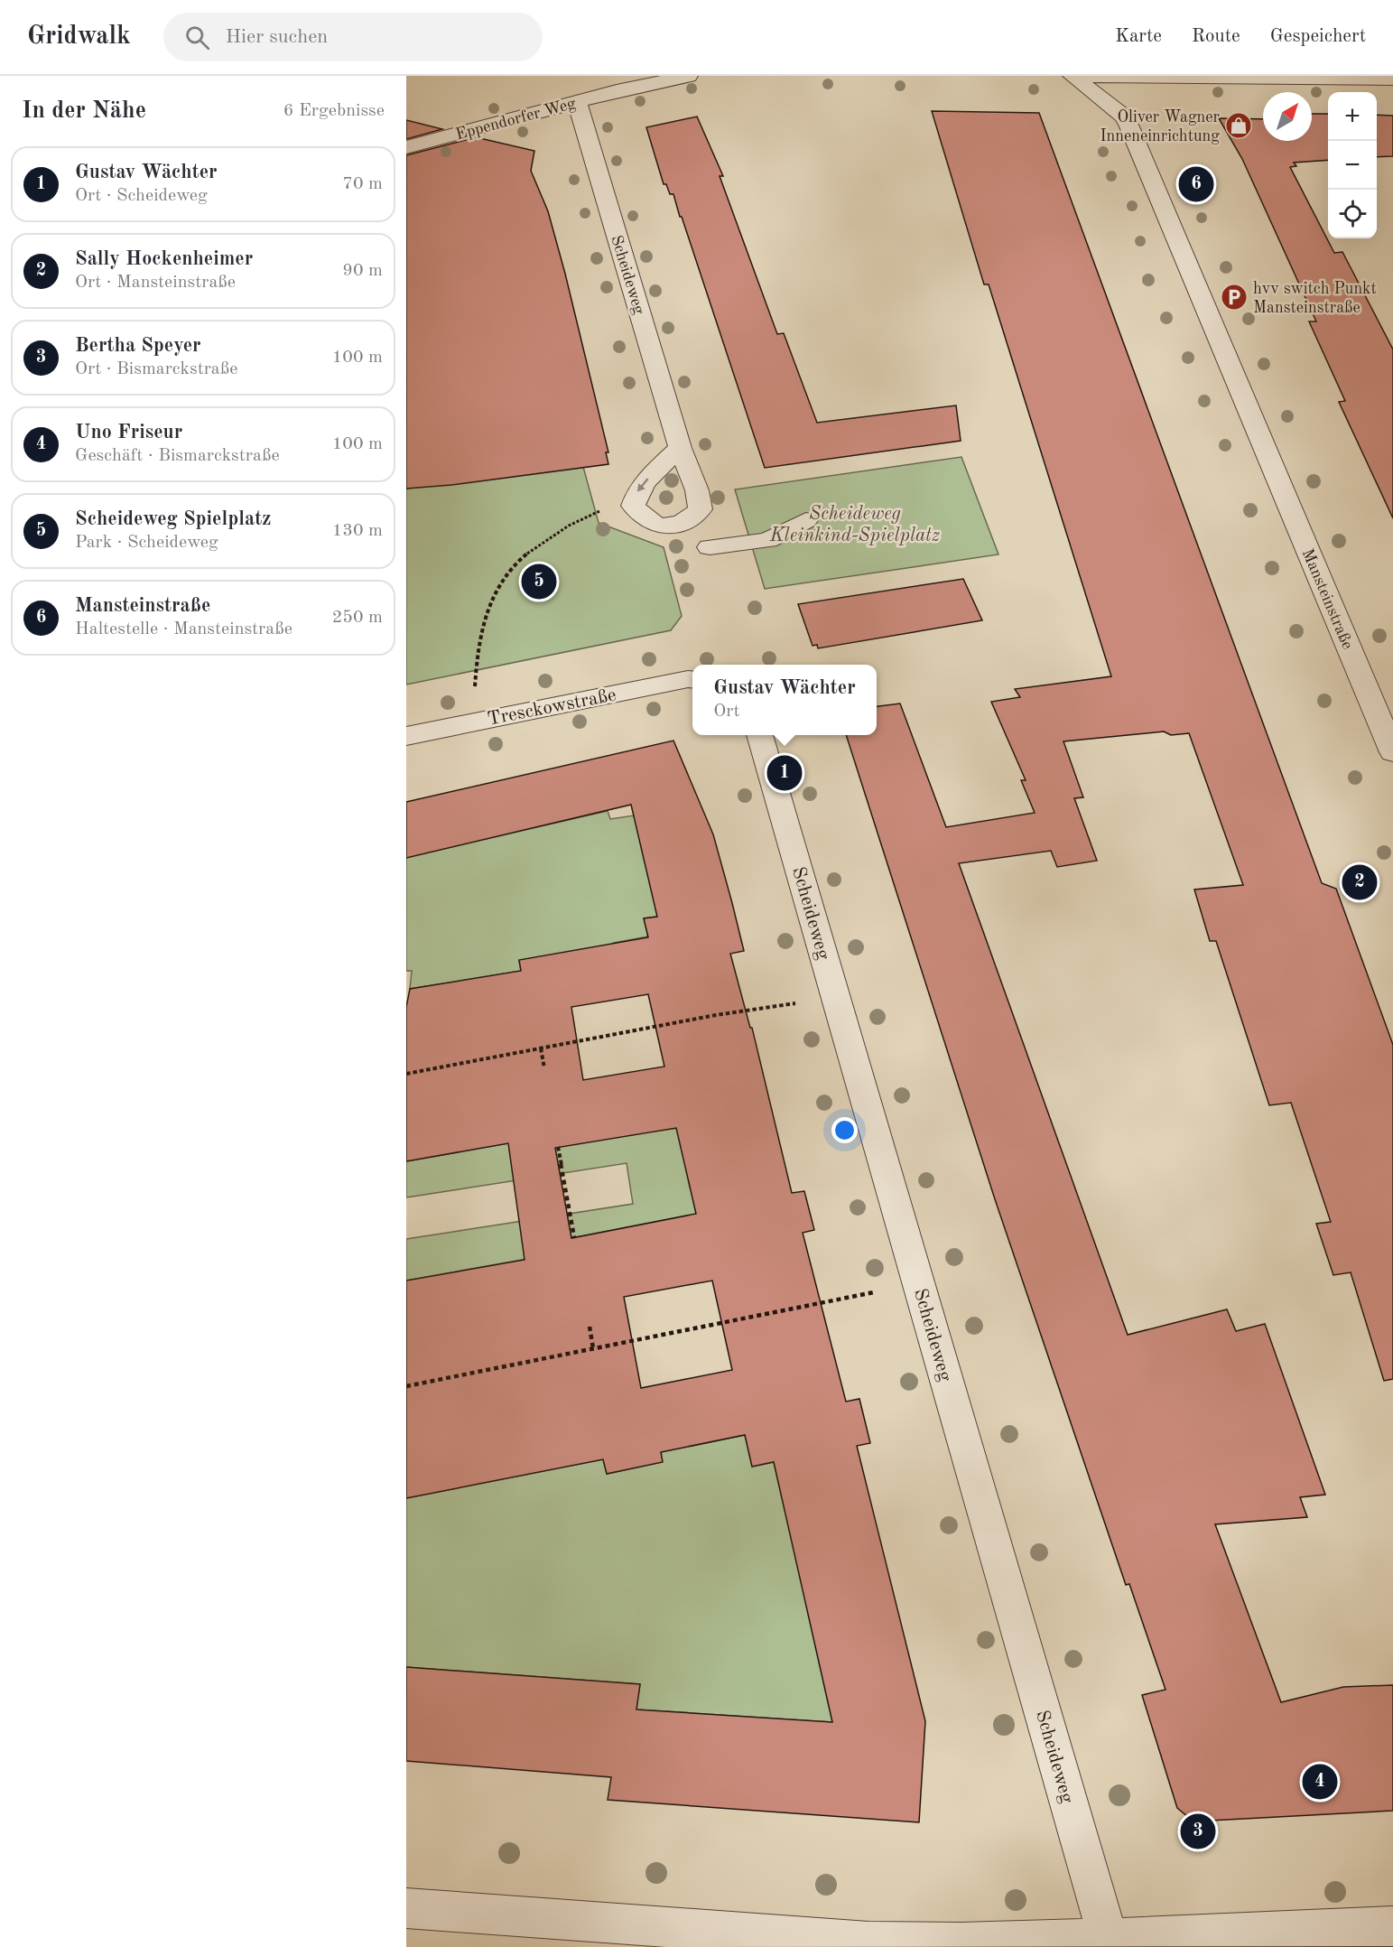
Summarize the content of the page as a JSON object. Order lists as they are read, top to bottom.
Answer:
{
  "streets": {
    "street": [
      "Eppendorfer Weg",
      "Scheideweg",
      "Mansteinstraße",
      "Tresckowstraße"
    ]
  },
  "crossings": [
    ["Eppendorfer Weg", "Scheideweg"]
  ],
  "parks": ["Scheideweg Kleinkind-Spielplatz"],
  "places": {
    "shop": ["Oliver Wagner Inneneinrichtung"],
    "parking": ["hvv switch Punkt Mansteinstraße"]
  },
  "north": "top right",
  "page": {
    "header": "Gridwalk",
    "search": "Hier suchen",
    "nav": ["Karte", "Route", "Gespeichert"],
    "heading": ["In der Nähe", "6 Ergebnisse"],
    "map_buttons": ["+", "−"],
    "list": [
      {
        "mark": "1",
        "name": "Gustav Wächter",
        "note": "Ort · Scheideweg",
        "value": "70 m"
      },
      {
        "mark": "2",
        "name": "Sally Hockenheimer",
        "note": "Ort · Mansteinstraße",
        "value": "90 m"
      },
      {
        "mark": "3",
        "name": "Bertha Speyer",
        "note": "Ort · Bismarckstraße",
        "value": "100 m"
      },
      {
        "mark": "4",
        "name": "Uno Friseur",
        "note": "Geschäft · Bismarckstraße",
        "value": "100 m"
      },
      {
        "mark": "5",
        "name": "Scheideweg Spielplatz",
        "note": "Park · Scheideweg",
        "value": "130 m"
      },
      {
        "mark": "6",
        "name": "Mansteinstraße",
        "note": "Haltestelle · Mansteinstraße",
        "value": "250 m"
      }
    ],
    "pins": [
      "6",
      "5",
      "1",
      "2",
      "4",
      "3"
    ],
    "popup": ["Gustav Wächter", "Ort"]
  }
}
